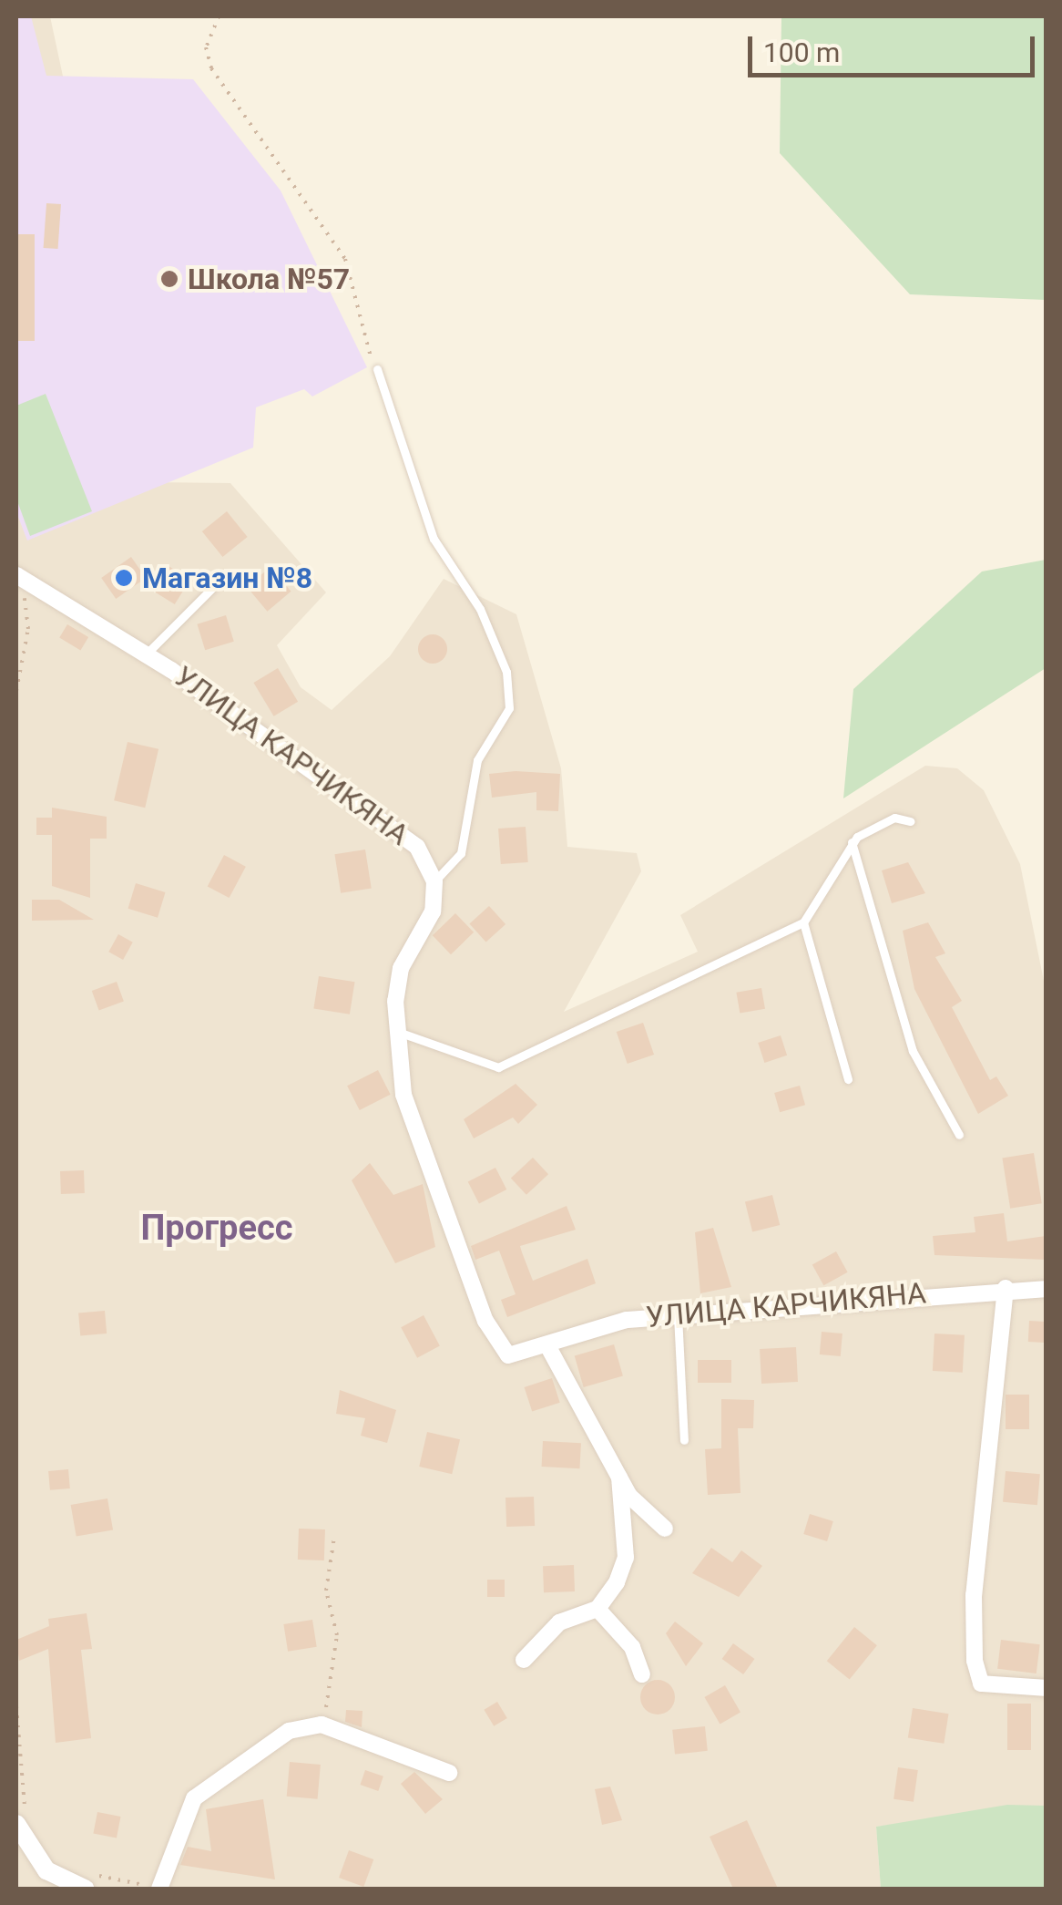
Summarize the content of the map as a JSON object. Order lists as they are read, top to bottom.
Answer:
{
  "streets": {
    "street": ["УЛИЦА КАРЧИКЯНА"]
  },
  "districts": ["Прогресс"],
  "places": ["Школа №57", "Магазин №8"],
  "scale_bar": "100 m"
}
